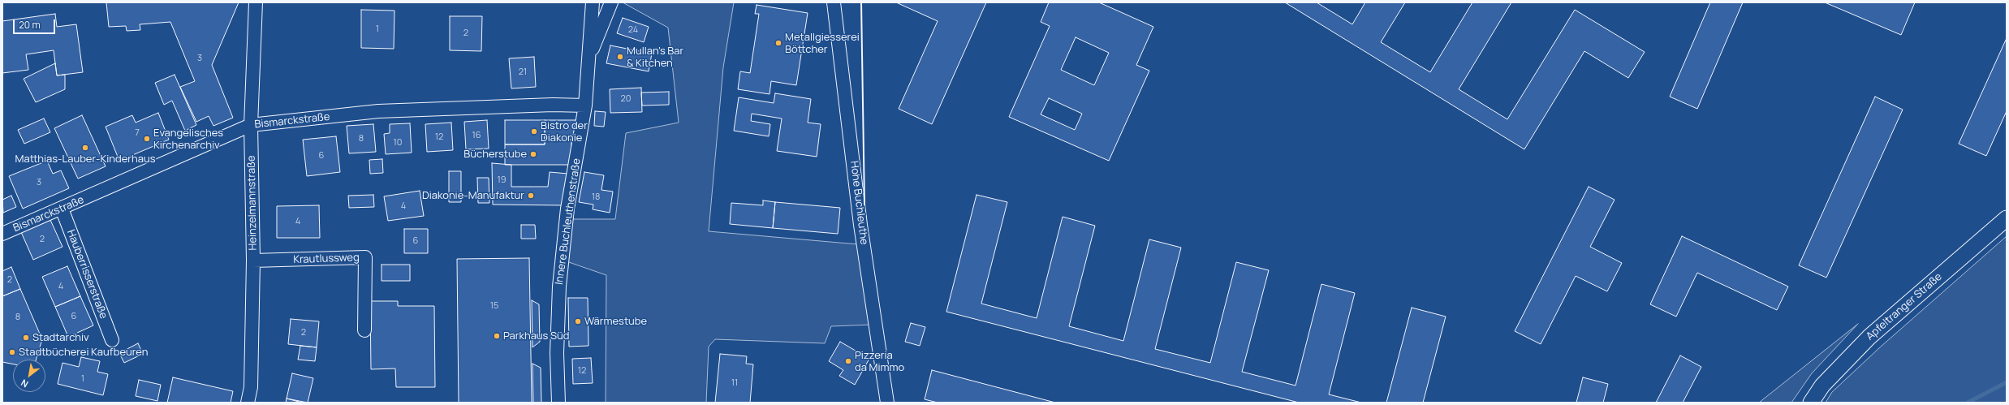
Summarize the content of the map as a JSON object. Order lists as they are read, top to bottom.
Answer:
{
  "streets": {
    "street": [
      "Bismarckstraße",
      "Heinzelmannstraße",
      "Hohe Buchleuthe",
      "Innere Buchleuthenstraße",
      "Krautlussweg",
      "Hauberrisserstraße",
      "Apfeltranger Straße"
    ]
  },
  "crossings": [
    ["Bismarckstraße", "Heinzelmannstraße"],
    ["Bismarckstraße", "Innere Buchleuthenstraße"],
    ["Bismarckstraße", "Hauberrisserstraße"],
    ["Heinzelmannstraße", "Krautlussweg"]
  ],
  "places": [
    "Metallgiesserei Böttcher",
    "Mullan's Bar & Kitchen",
    "Bistro der Diakonie",
    "Evangelisches Kirchenarchiv",
    "Matthias-Lauber-Kinderhaus",
    "Bücherstube",
    "Diakonie-Manufaktur",
    "Wärmestube",
    "Parkhaus Süd",
    "Stadtarchiv",
    "Stadtbücherei Kaufbeuren",
    "Pizzeria da Mimmo"
  ],
  "house_numbers": [
    "1",
    "24",
    "2",
    "3",
    "21",
    "20",
    "7",
    "16",
    "12",
    "8",
    "10",
    "6",
    "19",
    "3",
    "18",
    "4",
    "4",
    "2",
    "6",
    "2",
    "4",
    "15",
    "6",
    "8",
    "2",
    "12",
    "1",
    "11"
  ],
  "scale_bar": "20 m",
  "north": "bottom left"
}
